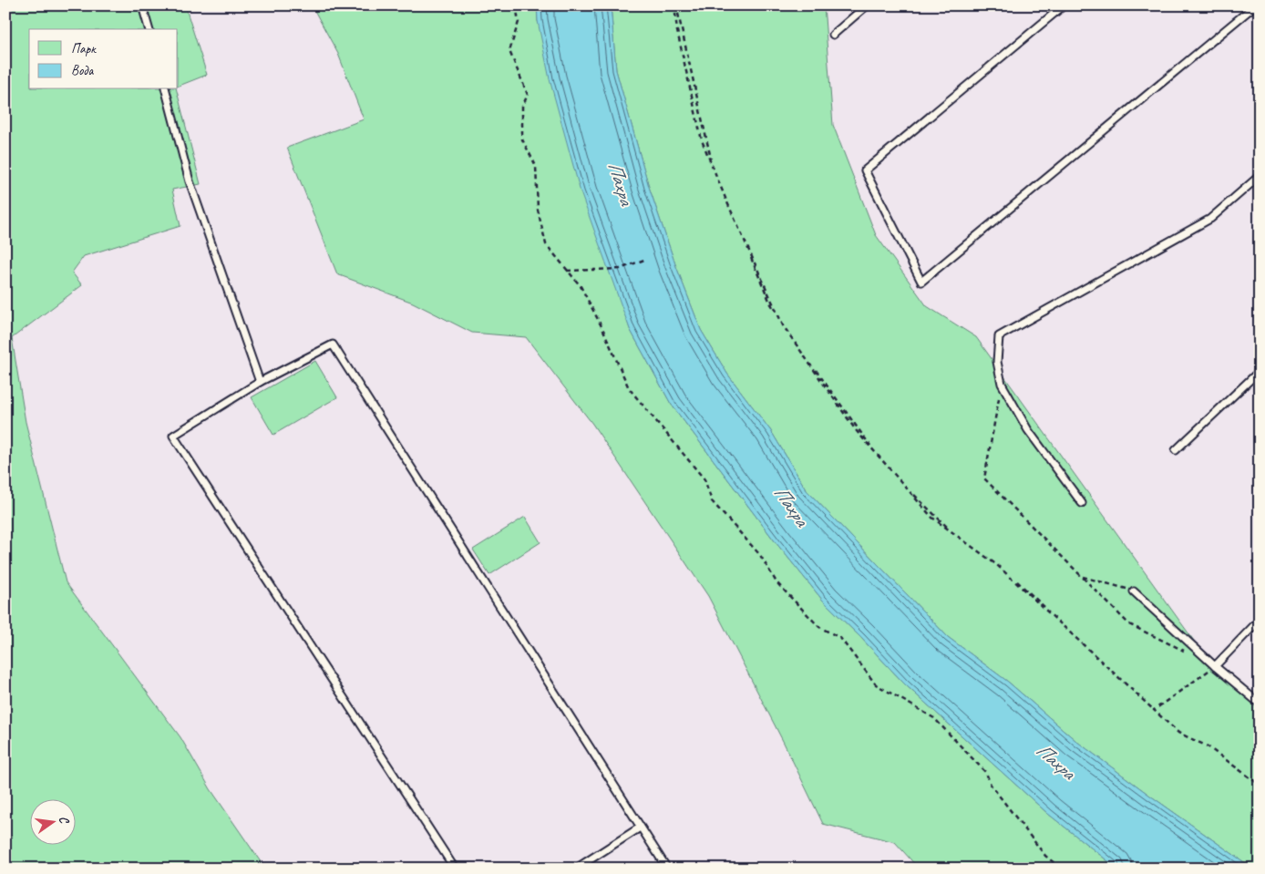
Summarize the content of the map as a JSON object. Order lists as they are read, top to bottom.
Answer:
{
  "water": ["Пахра"],
  "legend": ["Парк", "Вода"],
  "north": "right"
}
